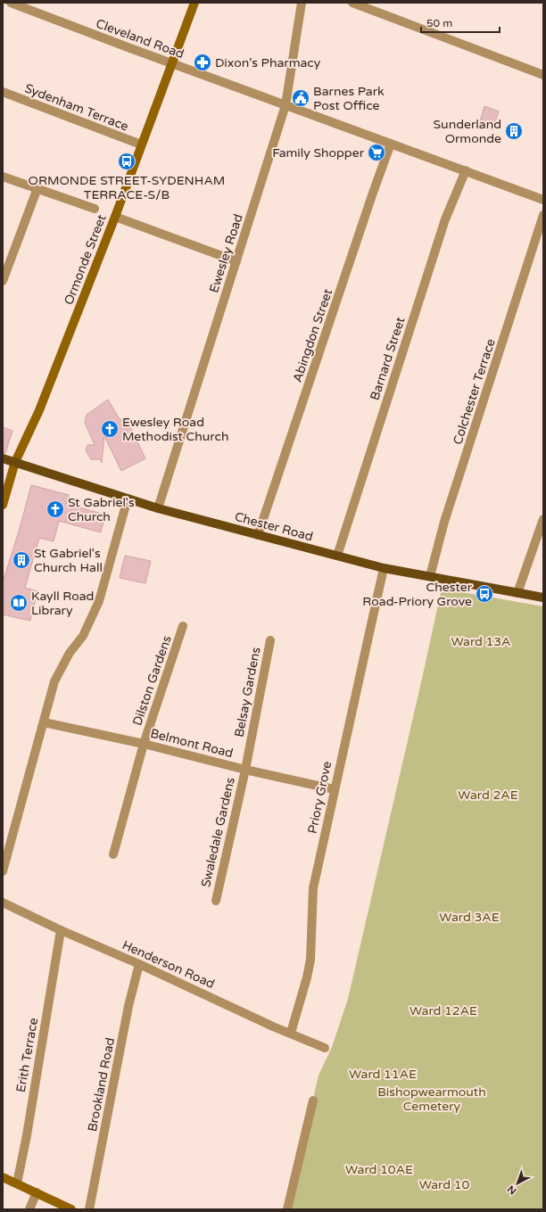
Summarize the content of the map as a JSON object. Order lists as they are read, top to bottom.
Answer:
{
  "streets": {
    "main road": ["Chester Road"],
    "street": [
      "Cleveland Road",
      "Sydenham Terrace",
      "Ewesley Road",
      "Ormonde Street",
      "Abingdon Street",
      "Barnard Street",
      "Colchester Terrace",
      "Dilston Gardens",
      "Belsay Gardens",
      "Belmont Road",
      "Priory Grove",
      "Swaledale Gardens",
      "Henderson Road",
      "Erith Terrace",
      "Brookland Road"
    ]
  },
  "crossings": [
    ["Cleveland Road", "Ewesley Road"],
    ["Cleveland Road", "Ormonde Street"],
    ["Cleveland Road", "Abingdon Street"],
    ["Cleveland Road", "Barnard Street"],
    ["Sydenham Terrace", "Ormonde Street"],
    ["Ewesley Road", "Chester Road"],
    ["Ormonde Street", "Chester Road"],
    ["Abingdon Street", "Chester Road"],
    ["Barnard Street", "Chester Road"],
    ["Colchester Terrace", "Chester Road"],
    ["Chester Road", "Priory Grove"],
    ["Dilston Gardens", "Belmont Road"],
    ["Belsay Gardens", "Belmont Road"],
    ["Belsay Gardens", "Swaledale Gardens"],
    ["Belmont Road", "Priory Grove"],
    ["Belmont Road", "Swaledale Gardens"],
    ["Priory Grove", "Henderson Road"],
    ["Henderson Road", "Erith Terrace"],
    ["Henderson Road", "Brookland Road"]
  ],
  "parks": [
    "Ward 13A",
    "Ward 2AE",
    "Ward 3AE",
    "Ward 12AE",
    "Ward 11AE",
    "Bishopwearmouth Cemetery",
    "Ward 10AE",
    "Ward 10"
  ],
  "places": {
    "pharmacy": ["Dixon’s Pharmacy"],
    "public building": ["Barnes Park Post Office"],
    "building": ["Sunderland Ormonde", "St Gabriel's Church Hall"],
    "supermarket": ["Family Shopper"],
    "bus stop": ["ORMONDE STREET-SYDENHAM TERRACE-S/B", "Chester Road-Priory Grove"],
    "church": ["Ewesley Road Methodist Church", "St Gabriel's Church"],
    "library": ["Kayll Road Library"]
  },
  "scale_bar": "50 m",
  "north": "bottom left"
}
